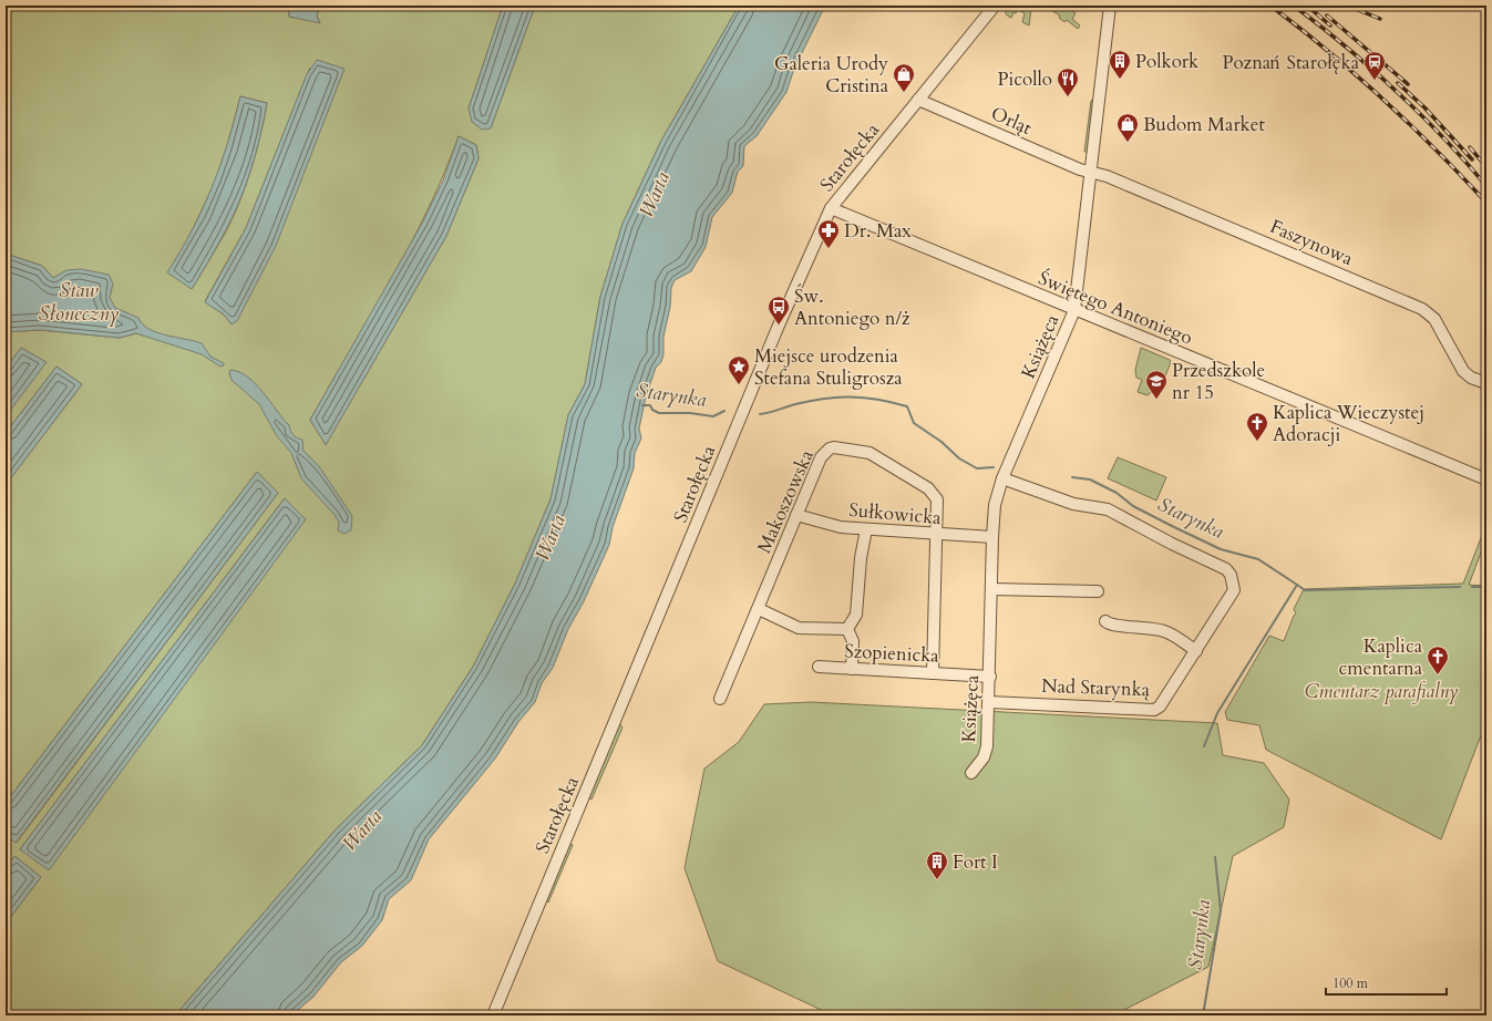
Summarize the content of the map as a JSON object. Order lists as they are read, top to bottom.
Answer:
{
  "streets": {
    "street": [
      "Orląt",
      "Starołęcka",
      "Faszynowa",
      "Świętego Antoniego",
      "Książęca",
      "Makoszowska",
      "Sułkowicka",
      "Szopienicka",
      "Nad Starynką"
    ]
  },
  "crossings": [
    ["Orląt", "Starołęcka"],
    ["Orląt", "Faszynowa"],
    ["Orląt", "Książęca"],
    ["Starołęcka", "Świętego Antoniego"],
    ["Faszynowa", "Książęca"],
    ["Świętego Antoniego", "Książęca"],
    ["Książęca", "Sułkowicka"],
    ["Książęca", "Szopienicka"],
    ["Książęca", "Nad Starynką"],
    ["Makoszowska", "Sułkowicka"],
    ["Makoszowska", "Szopienicka"]
  ],
  "water": ["Warta", "Staw Słoneczny", "Starynka"],
  "parks": ["Cmentarz parafialny"],
  "places": {
    "building": ["Polkork", "Fort I"],
    "station": ["Poznań Starołęka"],
    "shop": ["Galeria Urody Cristina", "Budom Market"],
    "restaurant": ["Picollo"],
    "pharmacy": ["Dr. Max"],
    "bus stop": ["Św. Antoniego n/ż"],
    "place": ["Miejsce urodzenia Stefana Stuligrosza"],
    "school or university": ["Przedszkole nr 15"],
    "church": ["Kaplica Wieczystej Adoracji", "Kaplica cmentarna"]
  },
  "scale_bar": "100 m"
}
